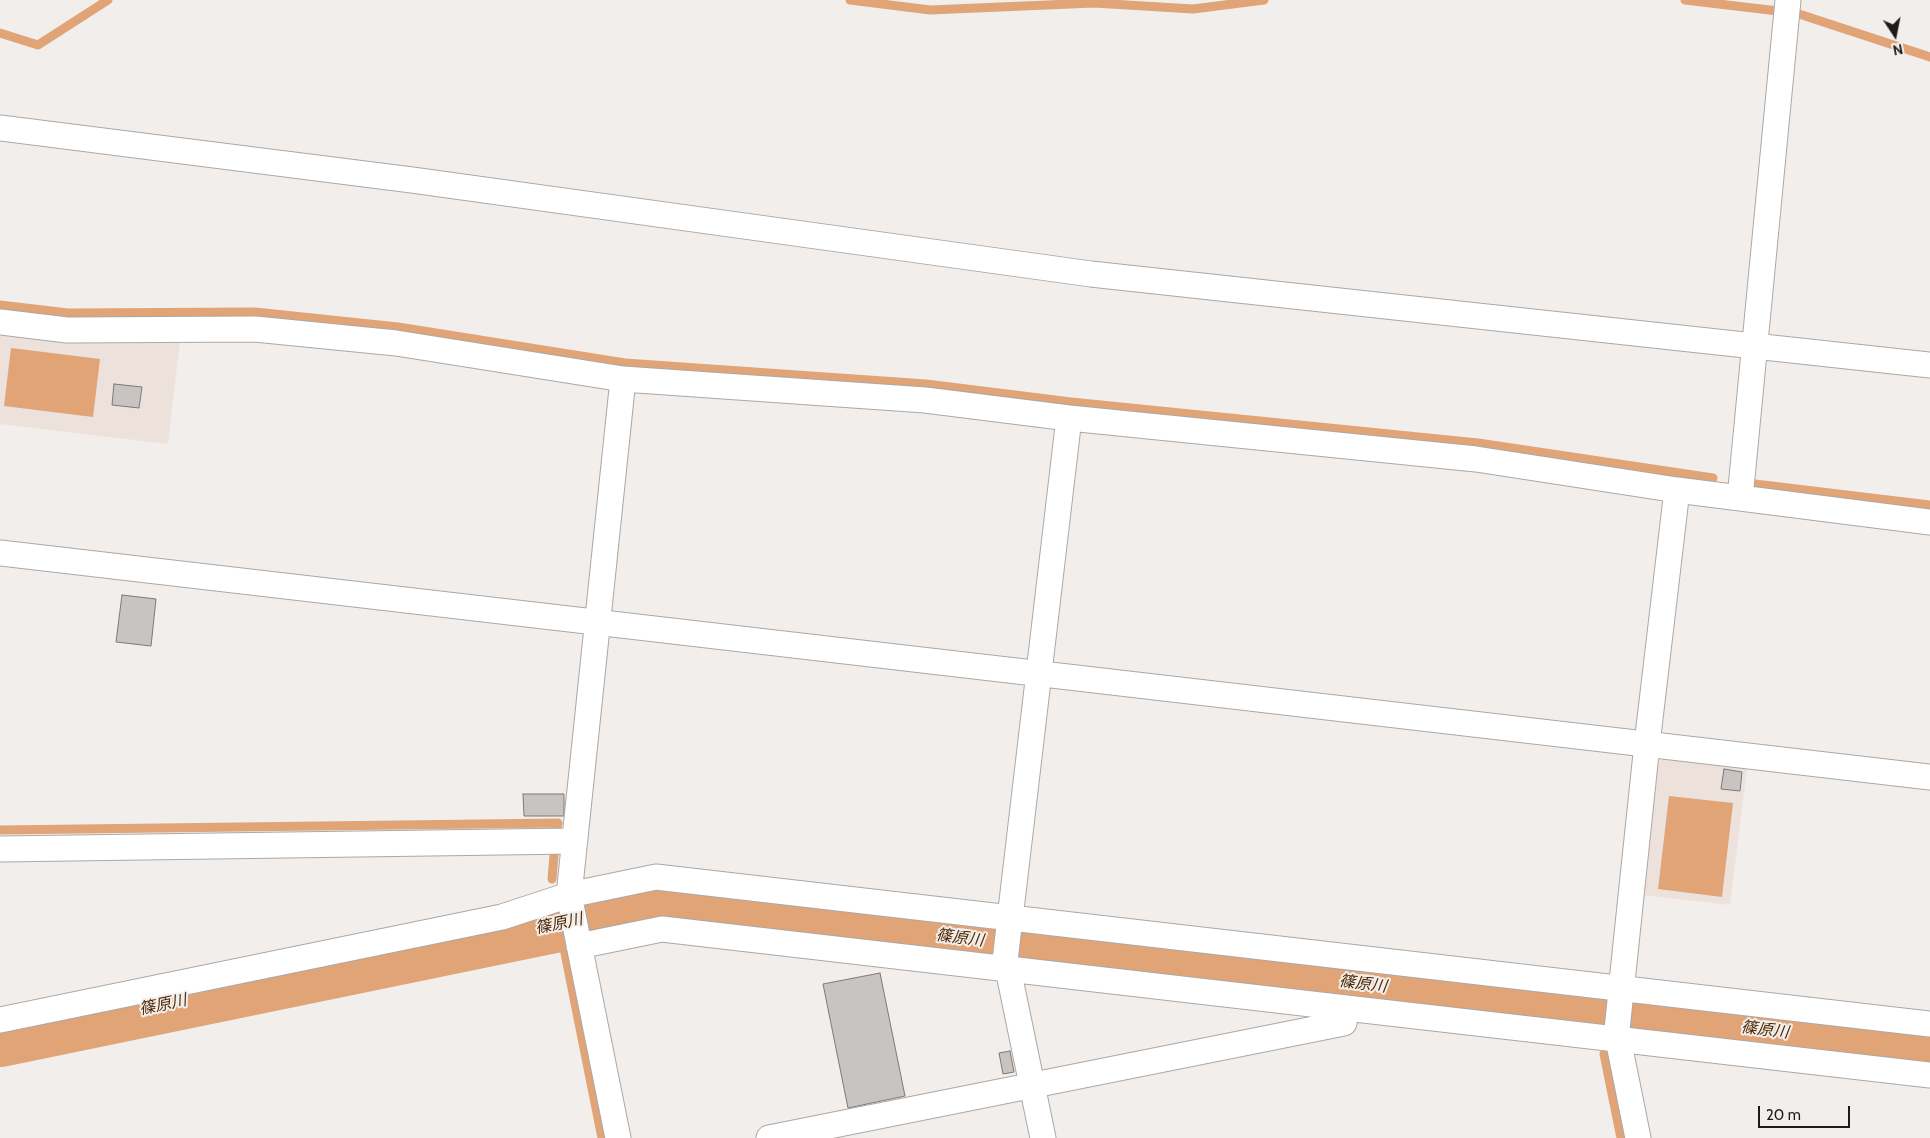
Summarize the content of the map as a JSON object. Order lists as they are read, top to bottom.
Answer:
{
  "water": ["篠原川"],
  "scale_bar": "20 m",
  "north": "bottom"
}
